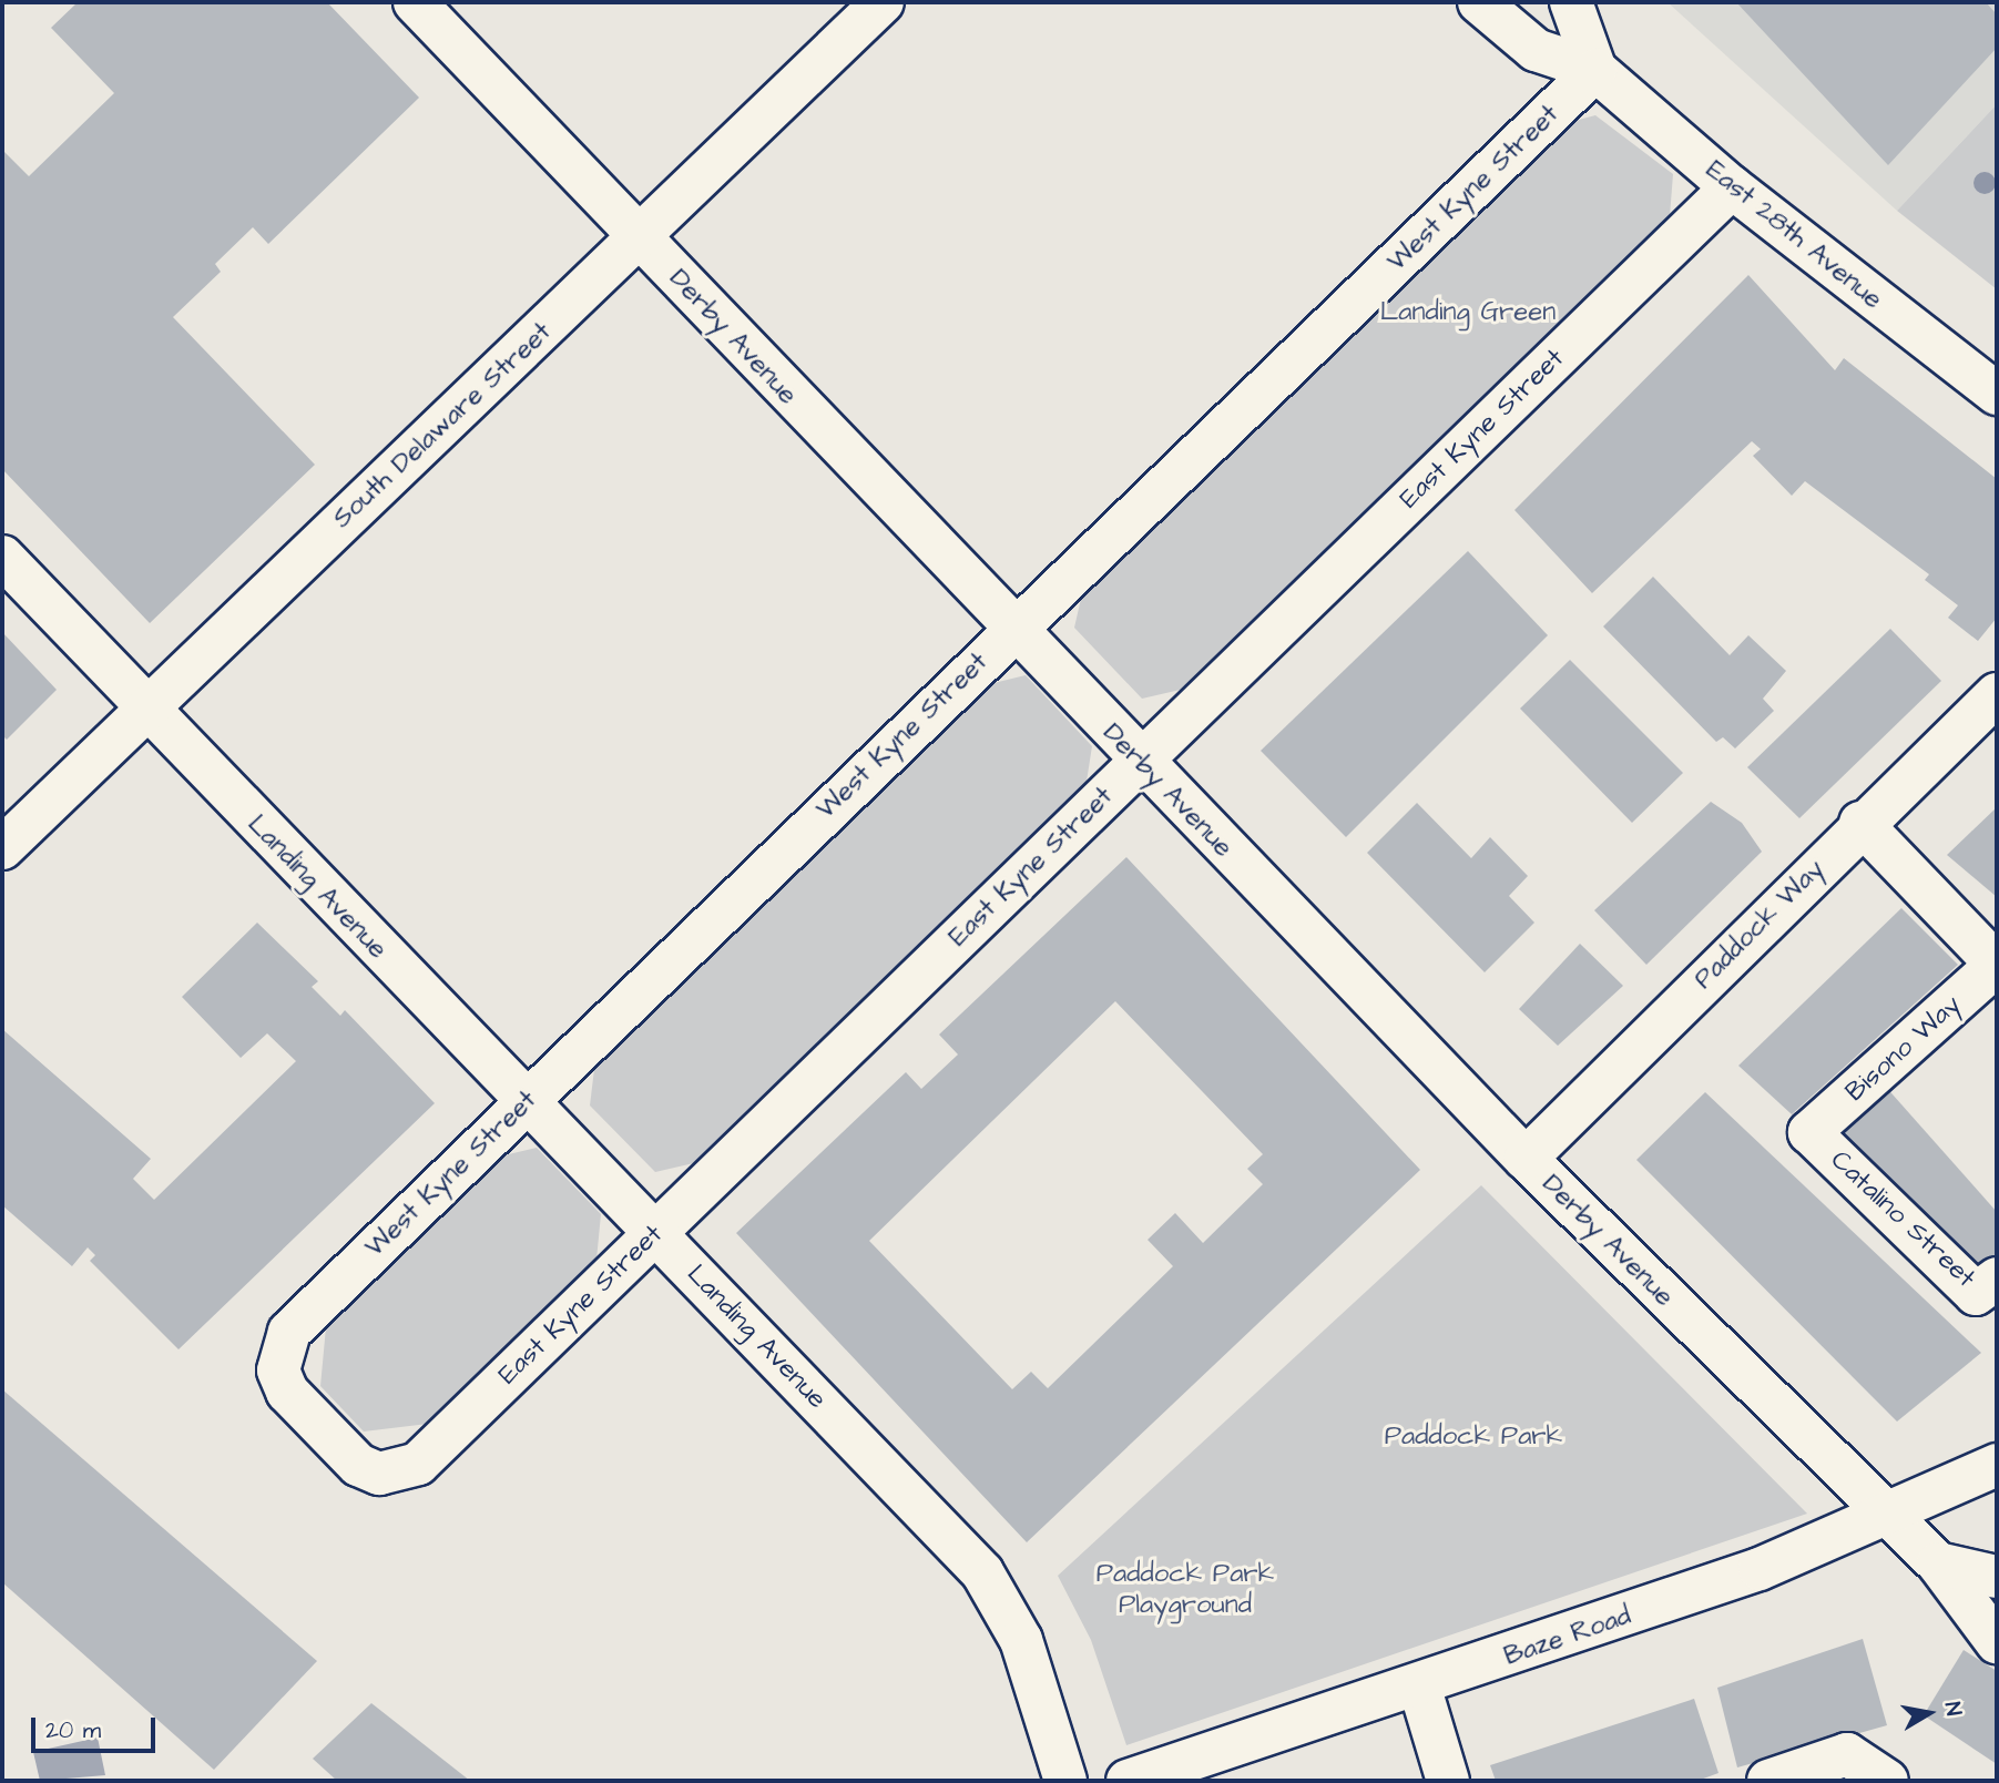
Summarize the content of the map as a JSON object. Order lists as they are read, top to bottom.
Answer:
{
  "streets": {
    "street": [
      "West Kyne Street",
      "East 28th Avenue",
      "Derby Avenue",
      "South Delaware Street",
      "East Kyne Street",
      "Landing Avenue",
      "Paddock Way",
      "Bisono Way",
      "Catalino Street",
      "Baze Road"
    ]
  },
  "crossings": [
    ["West Kyne Street", "East 28th Avenue"],
    ["West Kyne Street", "Derby Avenue"],
    ["West Kyne Street", "East Kyne Street"],
    ["West Kyne Street", "Landing Avenue"],
    ["East 28th Avenue", "East Kyne Street"],
    ["Derby Avenue", "South Delaware Street"],
    ["Derby Avenue", "East Kyne Street"],
    ["Derby Avenue", "Paddock Way"],
    ["Derby Avenue", "Baze Road"],
    ["South Delaware Street", "Landing Avenue"],
    ["East Kyne Street", "Landing Avenue"],
    ["Bisono Way", "Catalino Street"]
  ],
  "parks": ["Landing Green", "Paddock Park", "Paddock Park Playground"],
  "scale_bar": "20 m",
  "north": "right"
}
